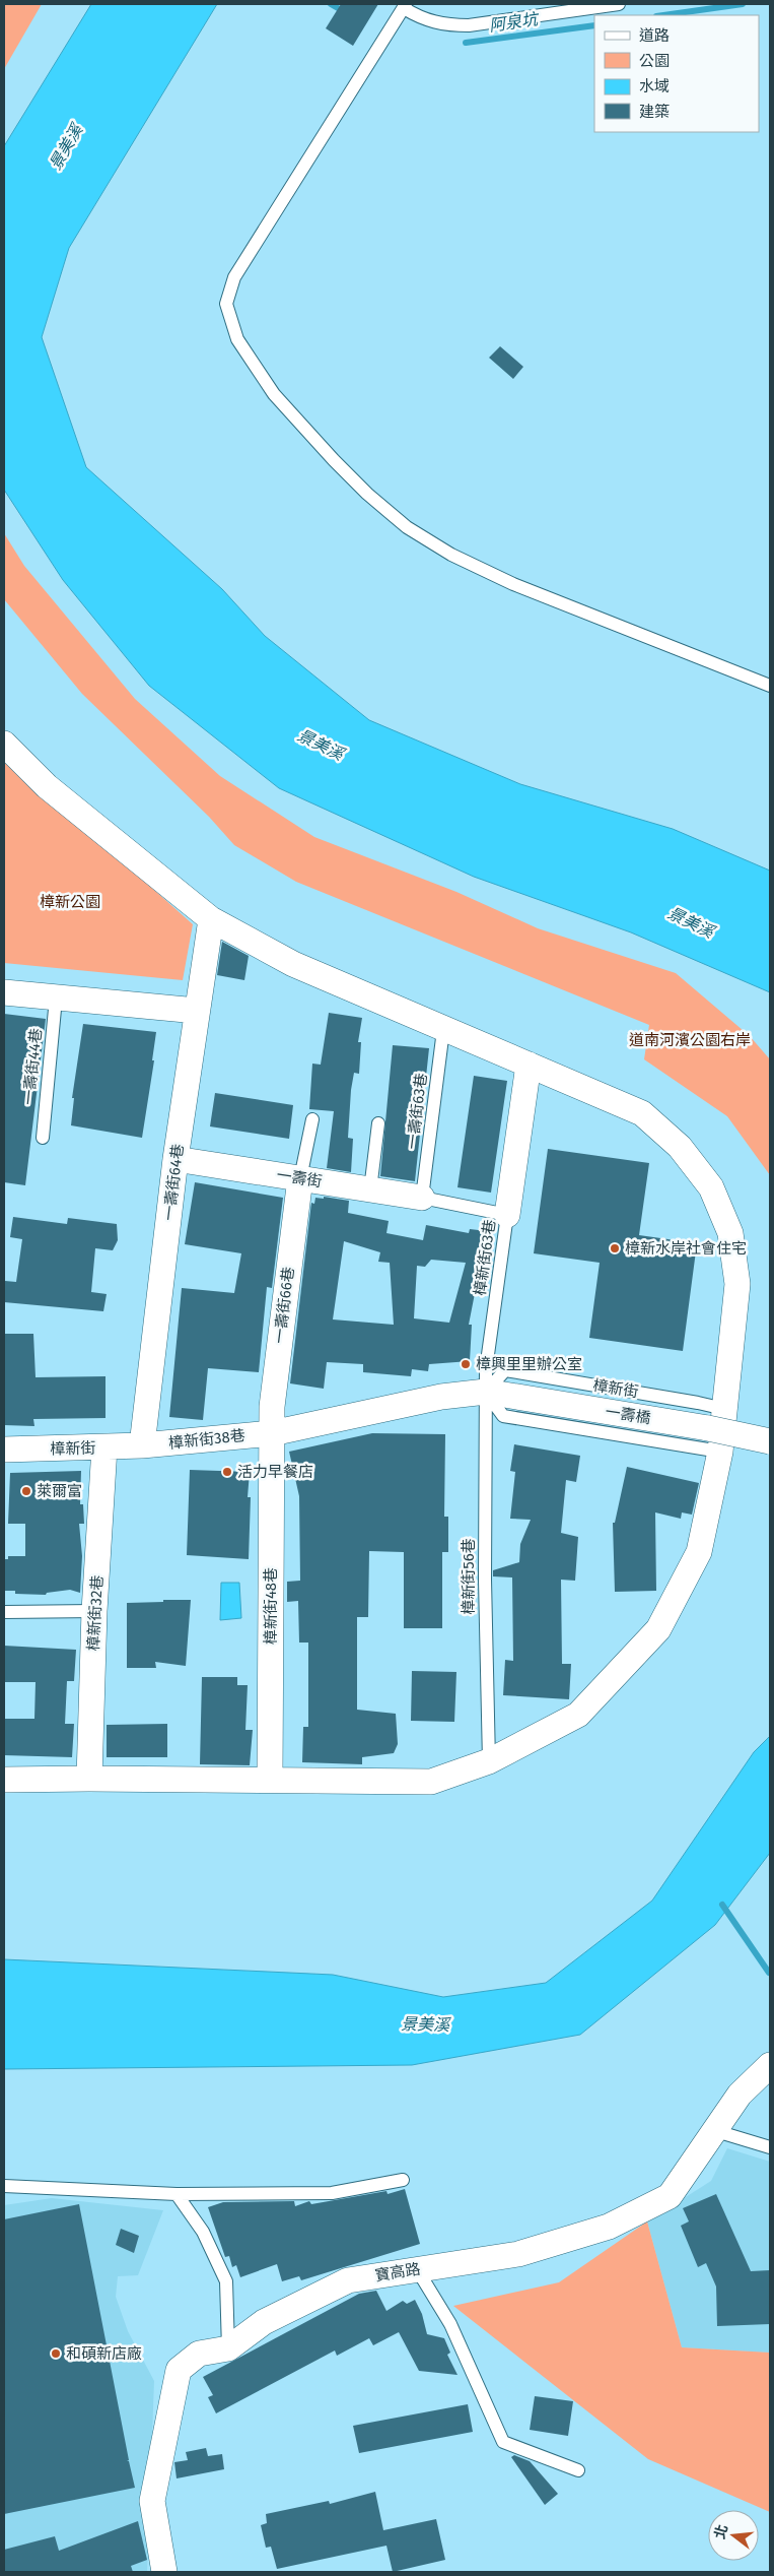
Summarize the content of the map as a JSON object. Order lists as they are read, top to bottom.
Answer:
{
  "streets": {
    "street": [
      "一壽街",
      "一壽街64巷",
      "一壽街66巷",
      "樟新街",
      "一壽橋",
      "樟新街38巷",
      "樟新街48巷",
      "樟新街32巷",
      "寶高路"
    ],
    "lane": [
      "一壽街44巷",
      "一壽街63巷",
      "樟新街63巷",
      "樟新街56巷"
    ]
  },
  "crossings": [
    ["一壽街63巷", "一壽街"],
    ["一壽街63巷", "樟新街63巷"],
    ["一壽街", "一壽街64巷"],
    ["一壽街", "樟新街63巷"],
    ["一壽街", "一壽街66巷"],
    ["一壽街64巷", "樟新街"],
    ["一壽街64巷", "樟新街38巷"],
    ["樟新街63巷", "樟新街"],
    ["樟新街63巷", "一壽橋"],
    ["樟新街63巷", "樟新街56巷"],
    ["一壽街66巷", "樟新街38巷"],
    ["一壽街66巷", "樟新街48巷"],
    ["樟新街", "一壽橋"],
    ["樟新街", "樟新街38巷"],
    ["樟新街", "樟新街56巷"],
    ["樟新街", "樟新街32巷"],
    ["一壽橋", "樟新街56巷"],
    ["樟新街38巷", "樟新街48巷"]
  ],
  "water": ["阿泉坑", "景美溪"],
  "parks": ["樟新公園", "道南河濱公園右岸"],
  "places": [
    "樟新水岸社會住宅",
    "樟興里里辦公室",
    "活力早餐店",
    "萊爾富",
    "和碩新店廠"
  ],
  "legend": [
    "道路",
    "公園",
    "水域",
    "建築"
  ],
  "north": "left"
}
